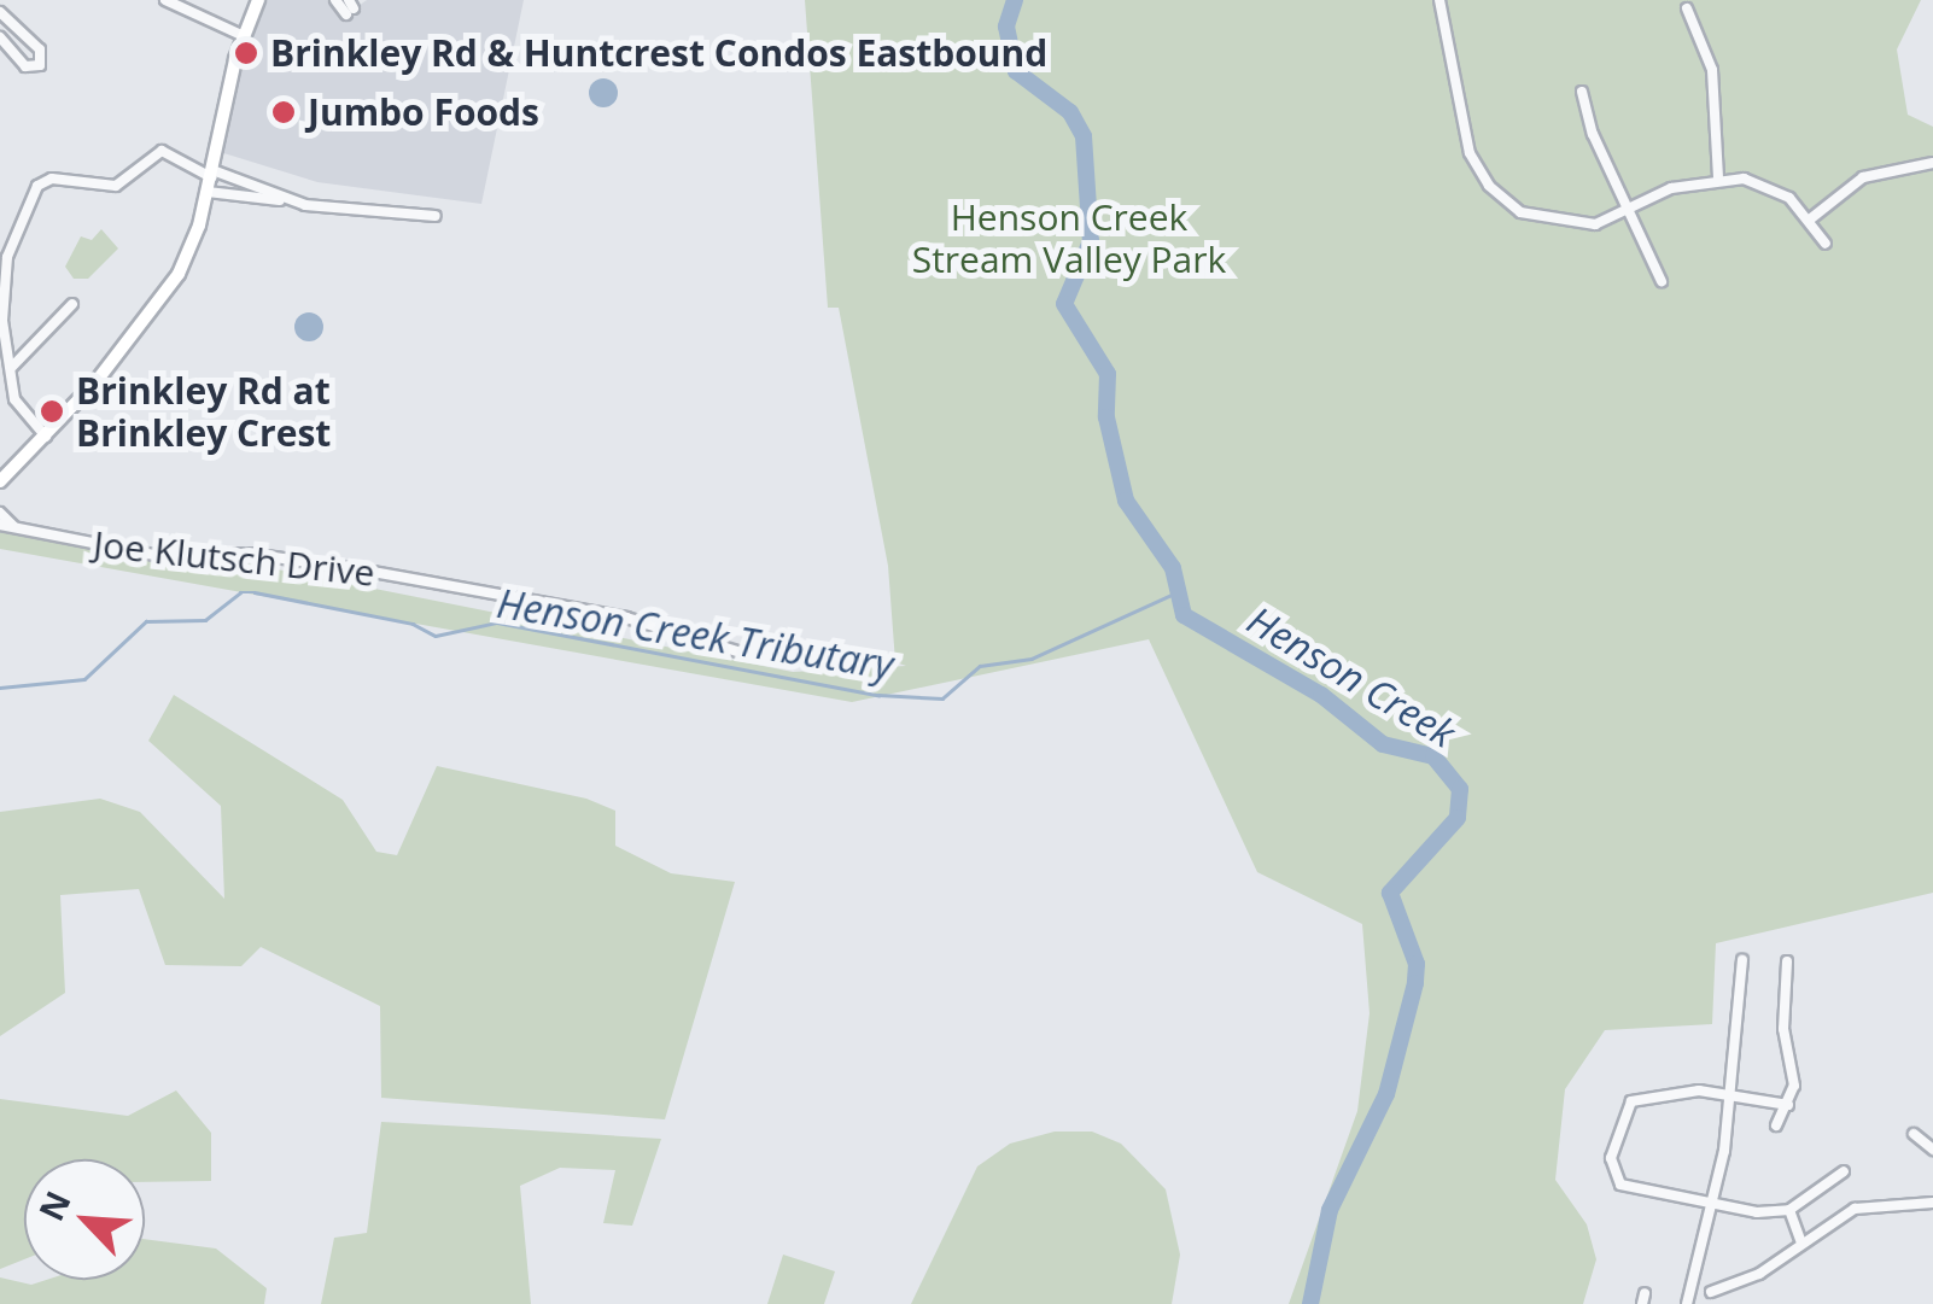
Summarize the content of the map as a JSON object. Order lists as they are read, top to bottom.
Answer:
{
  "streets": {
    "street": ["Joe Klutsch Drive"]
  },
  "water": ["Henson Creek Tributary", "Henson Creek"],
  "parks": ["Henson Creek Stream Valley Park"],
  "places": ["Brinkley Rd & Huntcrest Condos Eastbound", "Jumbo Foods", "Brinkley Rd at Brinkley Crest"],
  "north": "top left"
}
